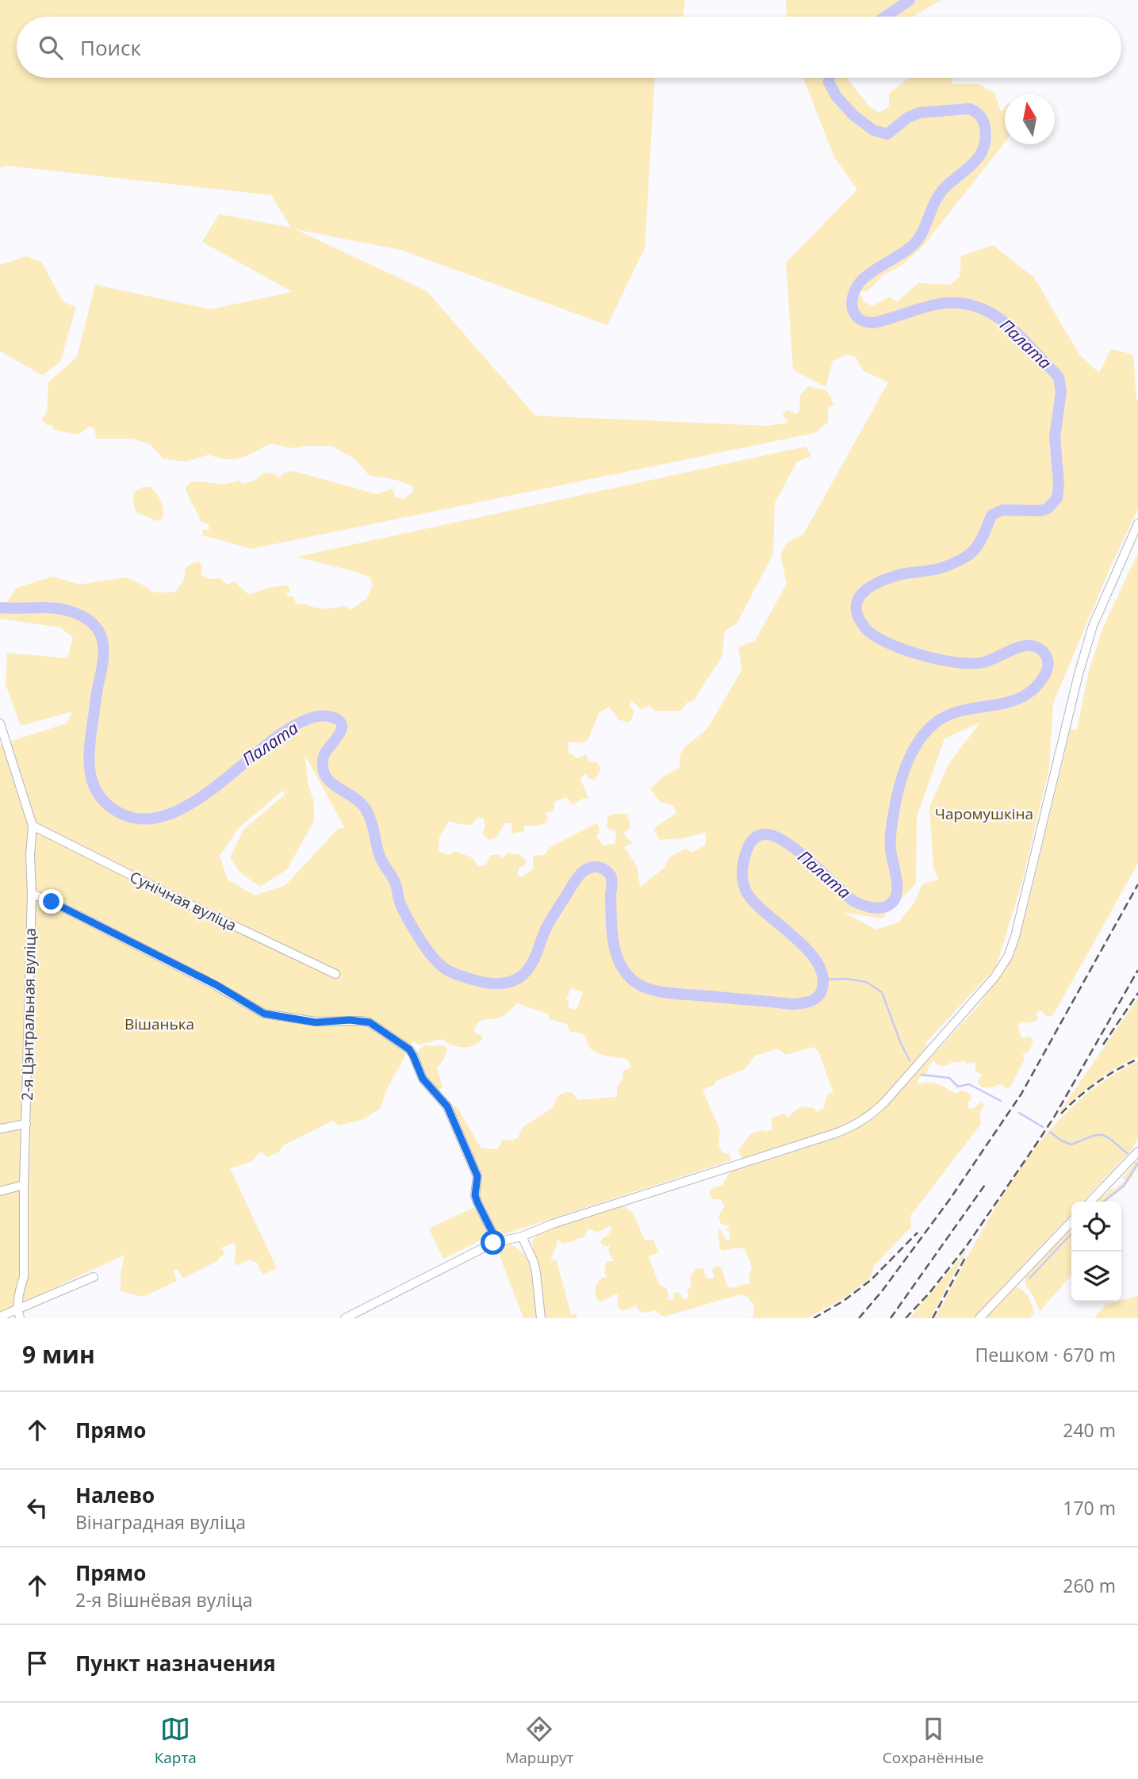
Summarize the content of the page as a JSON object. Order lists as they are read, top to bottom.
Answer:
{
  "streets": {
    "street": ["Сунічная вуліца", "2-я Цэнтральная вуліца"]
  },
  "crossings": [
    ["Сунічная вуліца", "2-я Цэнтральная вуліца"]
  ],
  "water": ["Палата"],
  "parks": ["Чаромушкіна", "Вішанька"],
  "north": "top",
  "page": {
    "search": "Поиск",
    "heading": ["9 мин", "Пешком · 670 m"],
    "list": [
      ["Прямо", "240 m"],
      ["Налево", "Вінаградная вуліца", "170 m"],
      ["Прямо", "2-я Вішнёвая вуліца", "260 m"],
      "Пункт назначения"
    ],
    "nav": ["Карта", "Маршрут", "Сохранённые"]
  }
}
